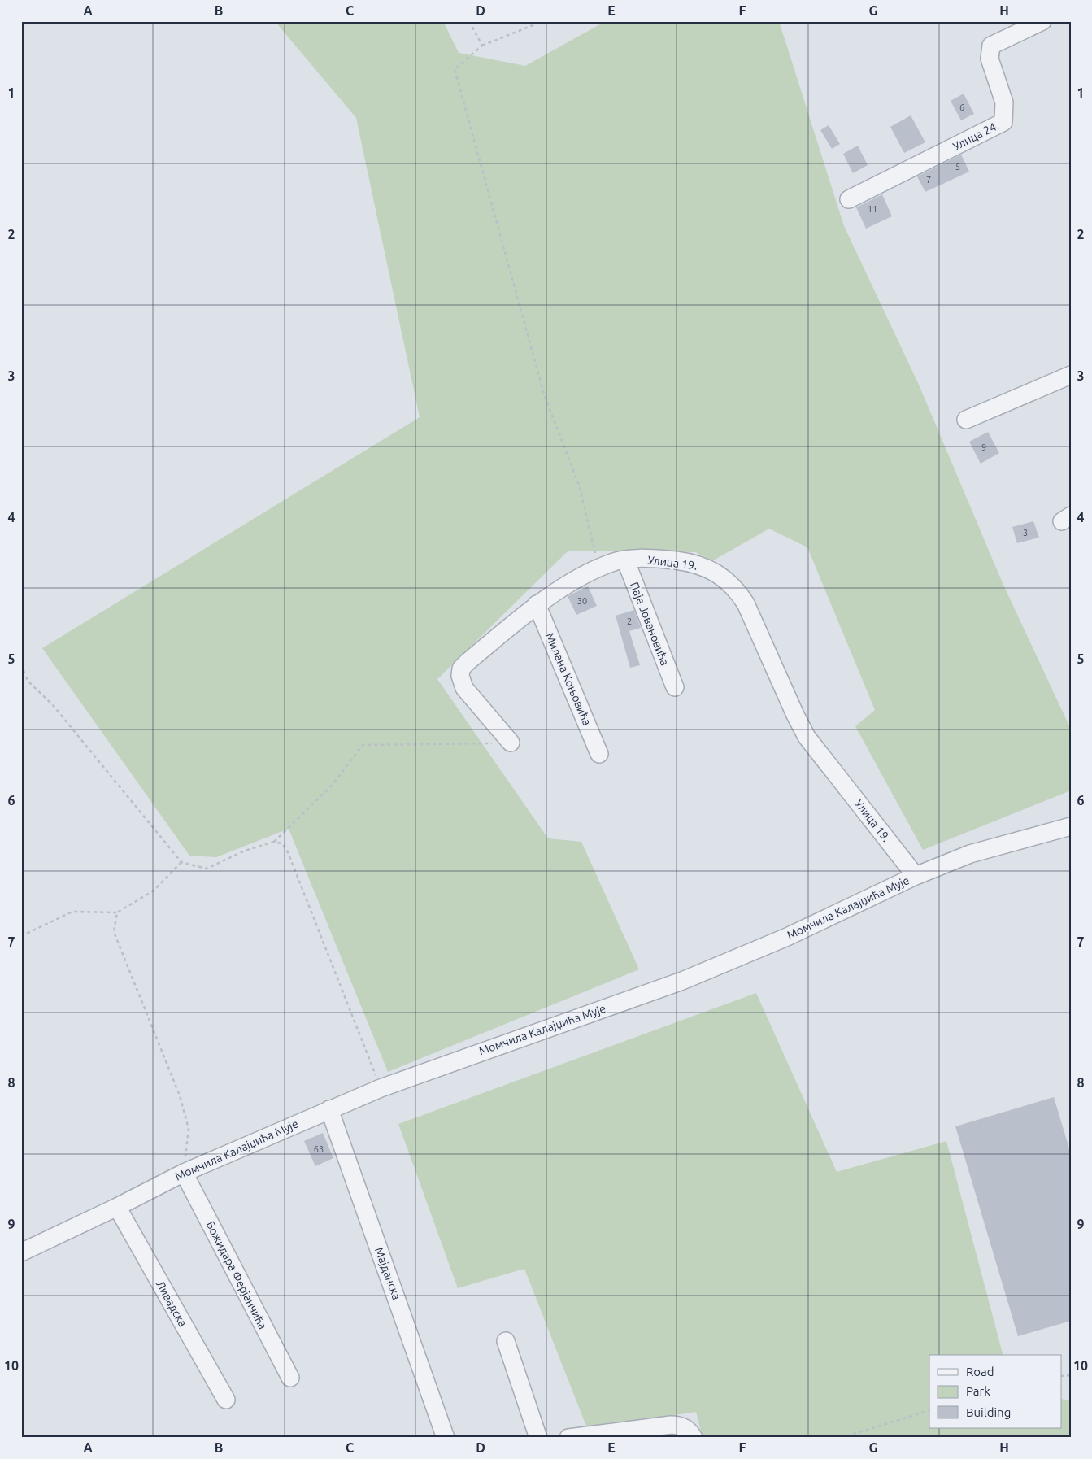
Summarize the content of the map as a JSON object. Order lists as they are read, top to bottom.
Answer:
{
  "streets": {
    "street": [
      "Улица 24.",
      "Улица 19.",
      "Паје Јовановића",
      "Милана Коњовића",
      "Момчила Калајџића Мује",
      "Мајданска",
      "Божидара Ферјанчића",
      "Ливадска"
    ]
  },
  "crossings": [
    ["Улица 19.", "Паје Јовановића"],
    ["Улица 19.", "Милана Коњовића"],
    ["Улица 19.", "Момчила Калајџића Мује"],
    ["Момчила Калајџића Мује", "Мајданска"],
    ["Момчила Калајџића Мује", "Божидара Ферјанчића"],
    ["Момчила Калајџића Мује", "Ливадска"]
  ],
  "house_numbers": [
    "6",
    "5",
    "7",
    "11",
    "9",
    "3",
    "30",
    "2",
    "63"
  ],
  "legend": ["Road", "Park", "Building"],
  "grid": {
    "columns": [
      "A",
      "B",
      "C",
      "D",
      "E",
      "F",
      "G",
      "H"
    ],
    "rows": [
      "1",
      "2",
      "3",
      "4",
      "5",
      "6",
      "7",
      "8",
      "9",
      "10"
    ]
  }
}
